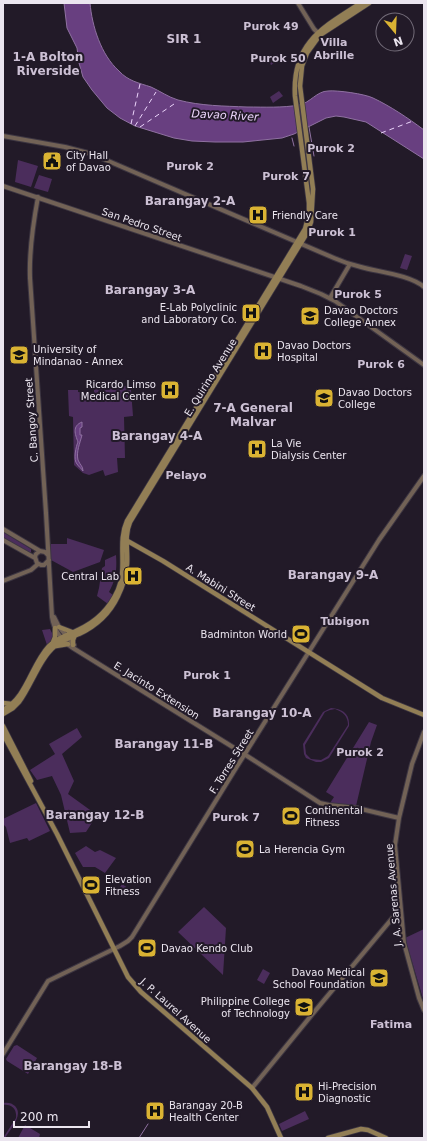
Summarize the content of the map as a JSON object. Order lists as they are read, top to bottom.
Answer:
{
  "streets": {
    "main road": [
      "San Pedro Street",
      "E. Quirino Avenue",
      "C. Bangoy Street",
      "A. Mabini Street",
      "E. Jacinto Extension",
      "F. Torres Street",
      "J. A. Sarenas Avenue",
      "J. P. Laurel Avenue"
    ]
  },
  "crossings": [
    ["San Pedro Street", "E. Quirino Avenue"],
    ["San Pedro Street", "C. Bangoy Street"],
    ["E. Quirino Avenue", "C. Bangoy Street"],
    ["E. Quirino Avenue", "A. Mabini Street"],
    ["E. Quirino Avenue", "E. Jacinto Extension"],
    ["C. Bangoy Street", "E. Jacinto Extension"],
    ["A. Mabini Street", "F. Torres Street"],
    ["E. Jacinto Extension", "F. Torres Street"],
    ["E. Jacinto Extension", "J. A. Sarenas Avenue"],
    ["F. Torres Street", "J. P. Laurel Avenue"]
  ],
  "districts": [
    "Purok 49",
    "SIR 1",
    "Villa Abrille",
    "1-A Bolton Riverside",
    "Purok 50",
    "Purok 2",
    "Purok 2",
    "Purok 7",
    "Barangay 2-A",
    "Purok 1",
    "Barangay 3-A",
    "Purok 5",
    "Purok 6",
    "7-A General Malvar",
    "Barangay 4-A",
    "Pelayo",
    "Barangay 9-A",
    "Tubigon",
    "Purok 1",
    "Barangay 10-A",
    "Barangay 11-B",
    "Purok 2",
    "Barangay 12-B",
    "Purok 7",
    "Fatima",
    "Barangay 18-B"
  ],
  "water": ["Davao River"],
  "places": {
    "public building": ["City Hall of Davao"],
    "hospital": [
      "Friendly Care",
      "E-Lab Polyclinic and Laboratory Co.",
      "Davao Doctors Hospital",
      "Ricardo Limso Medical Center",
      "La Vie Dialysis Center",
      "Central Lab",
      "Hi-Precision Diagnostic",
      "Barangay 20-B Health Center"
    ],
    "school or university": [
      "Davao Doctors College Annex",
      "University of Mindanao - Annex",
      "Davao Doctors College",
      "Davao Medical School Foundation",
      "Philippine College of Technology"
    ],
    "sports": [
      "Badminton World",
      "Continental Fitness",
      "La Herencia Gym",
      "Elevation Fitness",
      "Davao Kendo Club"
    ]
  },
  "scale_bar": "200 m",
  "north": "bottom"
}
